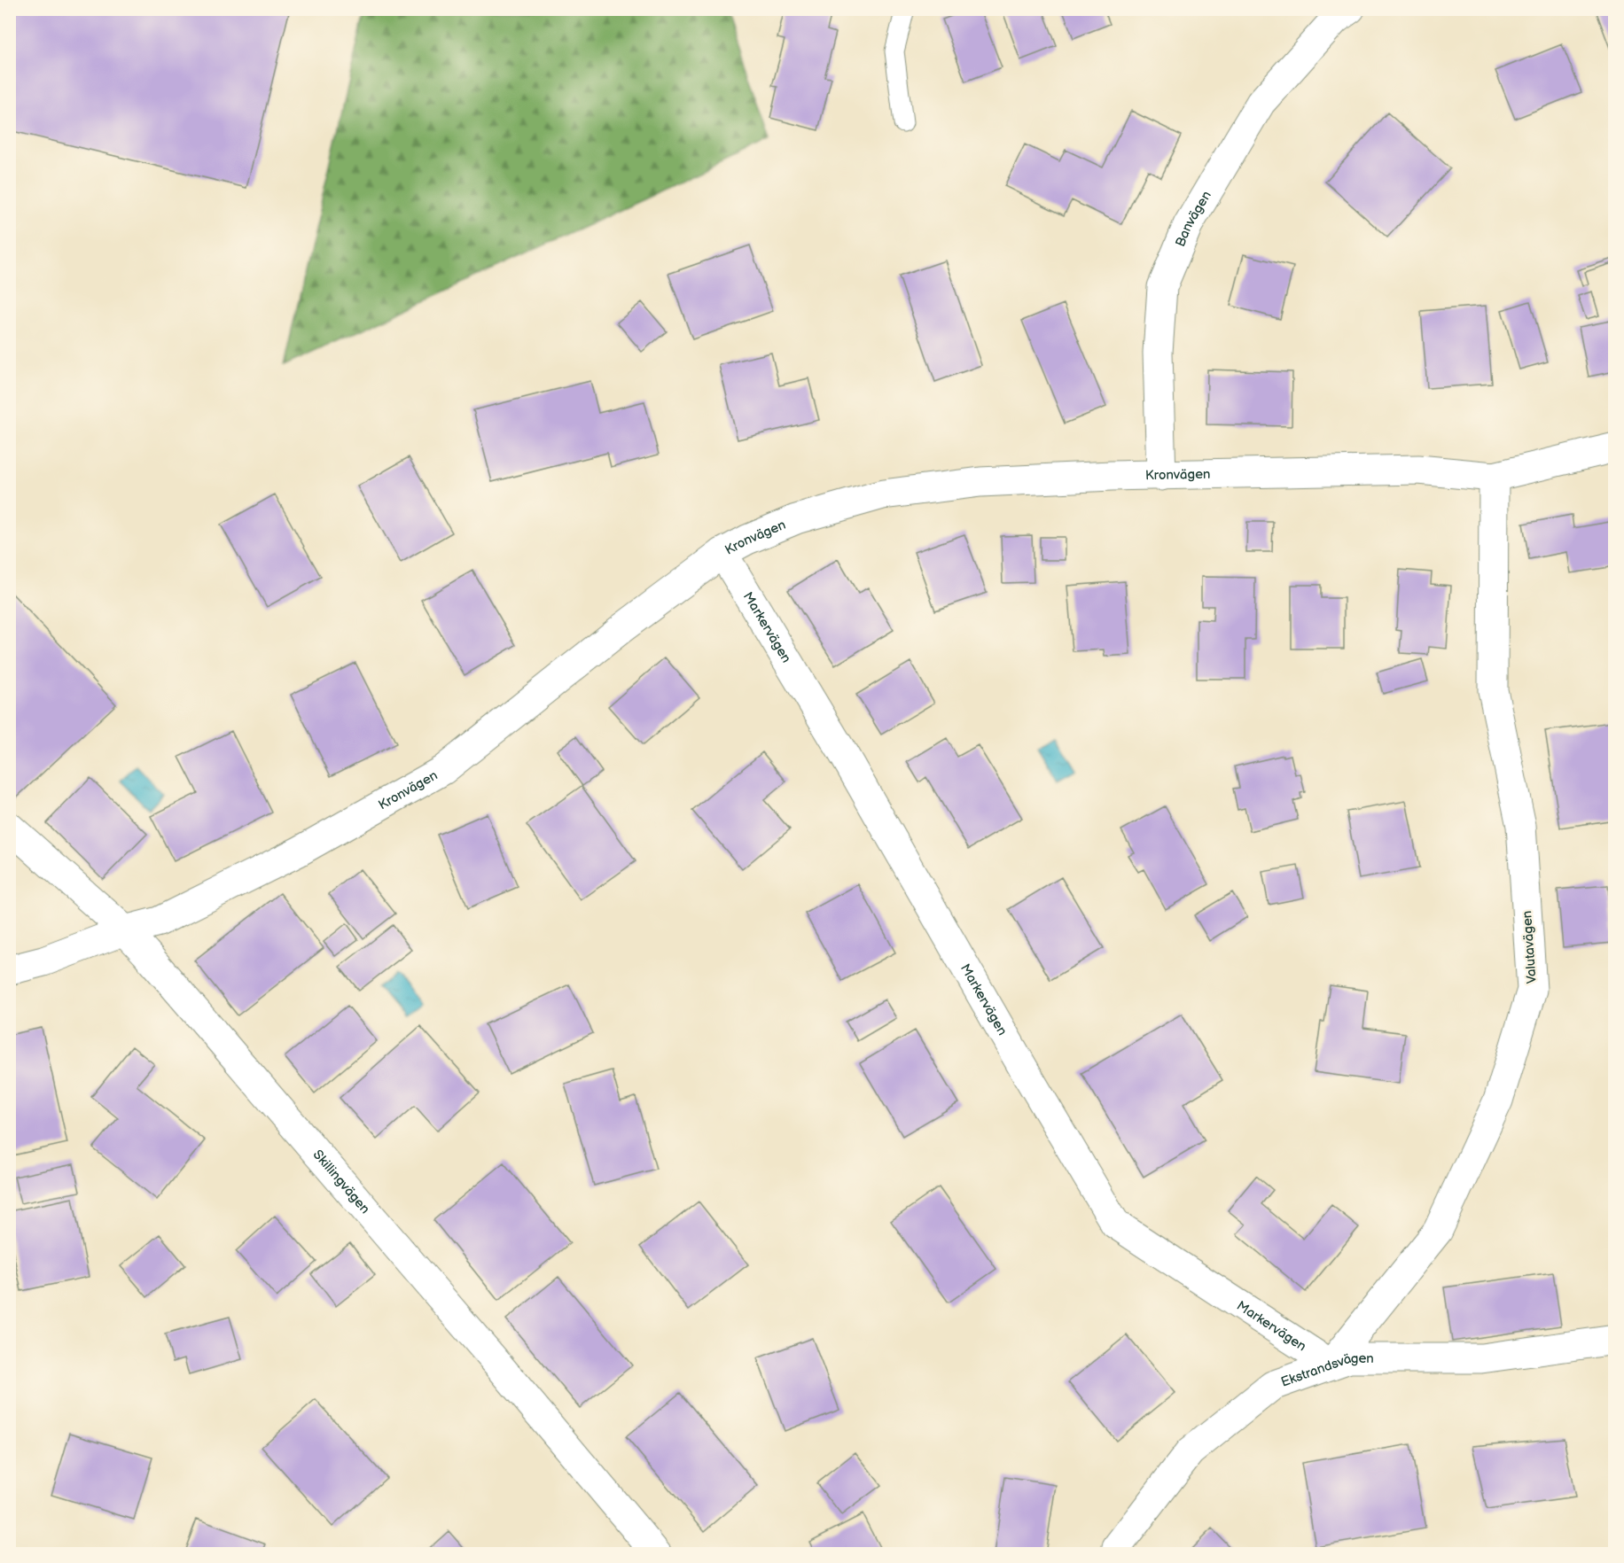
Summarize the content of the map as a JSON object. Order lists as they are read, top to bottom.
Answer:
{
  "streets": {
    "street": [
      "Banvägen",
      "Kronvägen",
      "Markervägen",
      "Valutavägen",
      "Skillingvägen",
      "Ekstrandsvägen"
    ]
  },
  "crossings": [
    ["Banvägen", "Kronvägen"],
    ["Kronvägen", "Markervägen"],
    ["Kronvägen", "Valutavägen"],
    ["Kronvägen", "Skillingvägen"],
    ["Markervägen", "Valutavägen"],
    ["Markervägen", "Ekstrandsvägen"],
    ["Valutavägen", "Ekstrandsvägen"]
  ]
}
